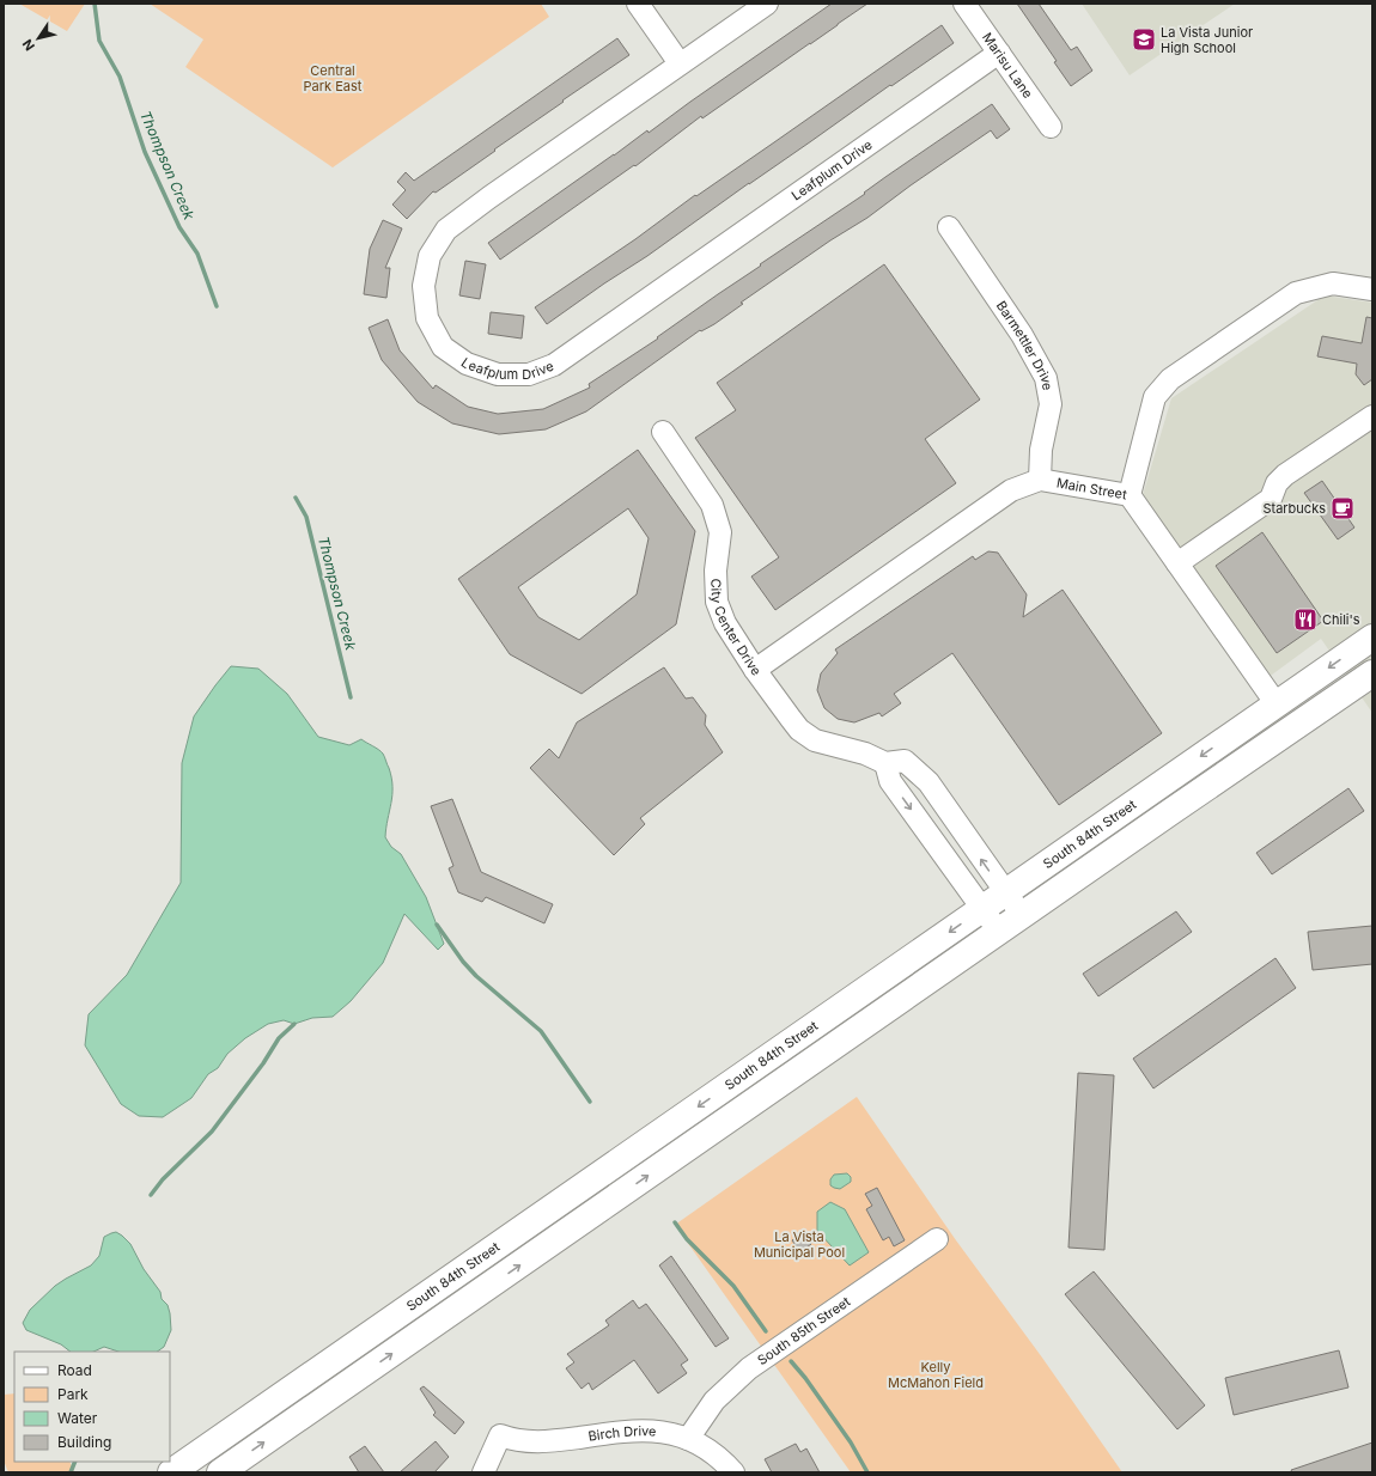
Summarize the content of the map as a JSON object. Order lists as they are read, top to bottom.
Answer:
{
  "streets": {
    "main road": ["South 84th Street"],
    "street": [
      "Marisu Lane",
      "Leafplum Drive",
      "Barmettler Drive",
      "Main Street",
      "City Center Drive",
      "South 85th Street",
      "Birch Drive"
    ]
  },
  "crossings": [
    ["Marisu Lane", "Leafplum Drive"],
    ["Barmettler Drive", "Main Street"],
    ["Main Street", "City Center Drive"],
    ["City Center Drive", "South 84th Street"],
    ["South 85th Street", "Birch Drive"]
  ],
  "water": ["Thompson Creek"],
  "parks": ["Central Park East", "La Vista Municipal Pool", "Kelly McMahon Field"],
  "places": {
    "school or university": ["La Vista Junior High School"],
    "cafe": ["Starbucks"],
    "restaurant": ["Chili's"]
  },
  "legend": [
    "Road",
    "Park",
    "Water",
    "Building"
  ],
  "north": "bottom left"
}
